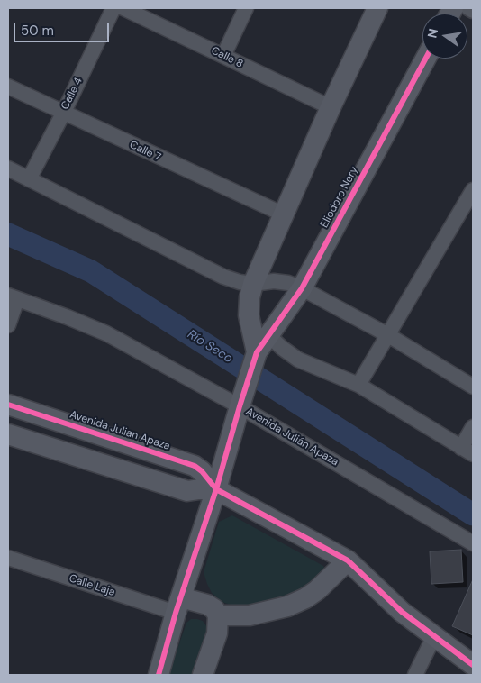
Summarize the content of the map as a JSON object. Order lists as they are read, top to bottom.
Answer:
{
  "streets": {
    "street": [
      "Calle 8",
      "Calle 4",
      "Calle 7",
      "Eliodoro Nery",
      "Avenida Julian Apaza",
      "Avenida Julián Apaza",
      "Calle Laja"
    ]
  },
  "crossings": [
    ["Calle 4", "Calle 7"]
  ],
  "water": ["Río Seco"],
  "scale_bar": "50 m",
  "north": "left"
}
